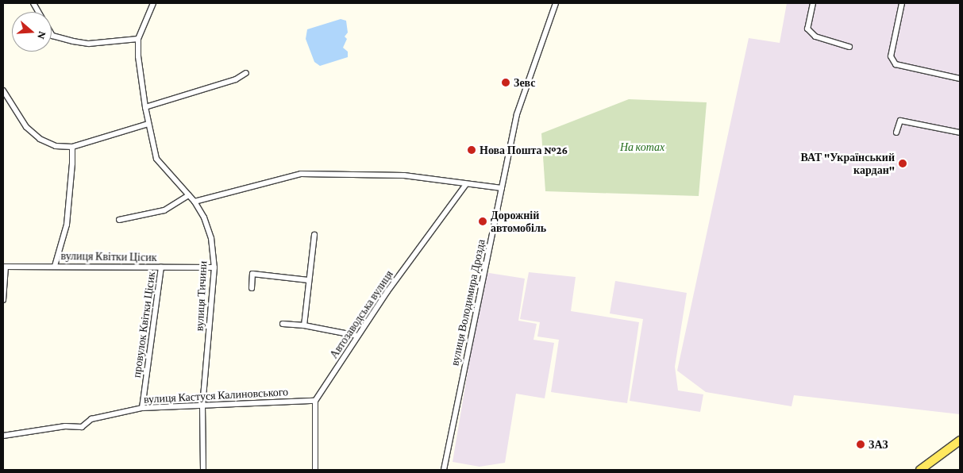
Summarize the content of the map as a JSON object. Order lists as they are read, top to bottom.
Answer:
{
  "streets": {
    "street": [
      "вулиця Квітки Цісик",
      "вулиця Тичини",
      "вулиця Володимира Дрозда",
      "Автозаводська вулиця",
      "провулок Квітки Цісик",
      "вулиця Кастуся Калиновського"
    ]
  },
  "crossings": [
    ["вулиця Квітки Цісик", "вулиця Тичини"],
    ["вулиця Квітки Цісик", "провулок Квітки Цісик"],
    ["вулиця Тичини", "вулиця Кастуся Калиновського"],
    ["Автозаводська вулиця", "вулиця Кастуся Калиновського"],
    ["провулок Квітки Цісик", "вулиця Кастуся Калиновського"]
  ],
  "parks": ["На котах"],
  "places": [
    "Зевс",
    "Нова Пошта №26",
    "ВАТ \"Український кардан\"",
    "Дорожній автомобіль",
    "ЗАЗ"
  ],
  "north": "right"
}
